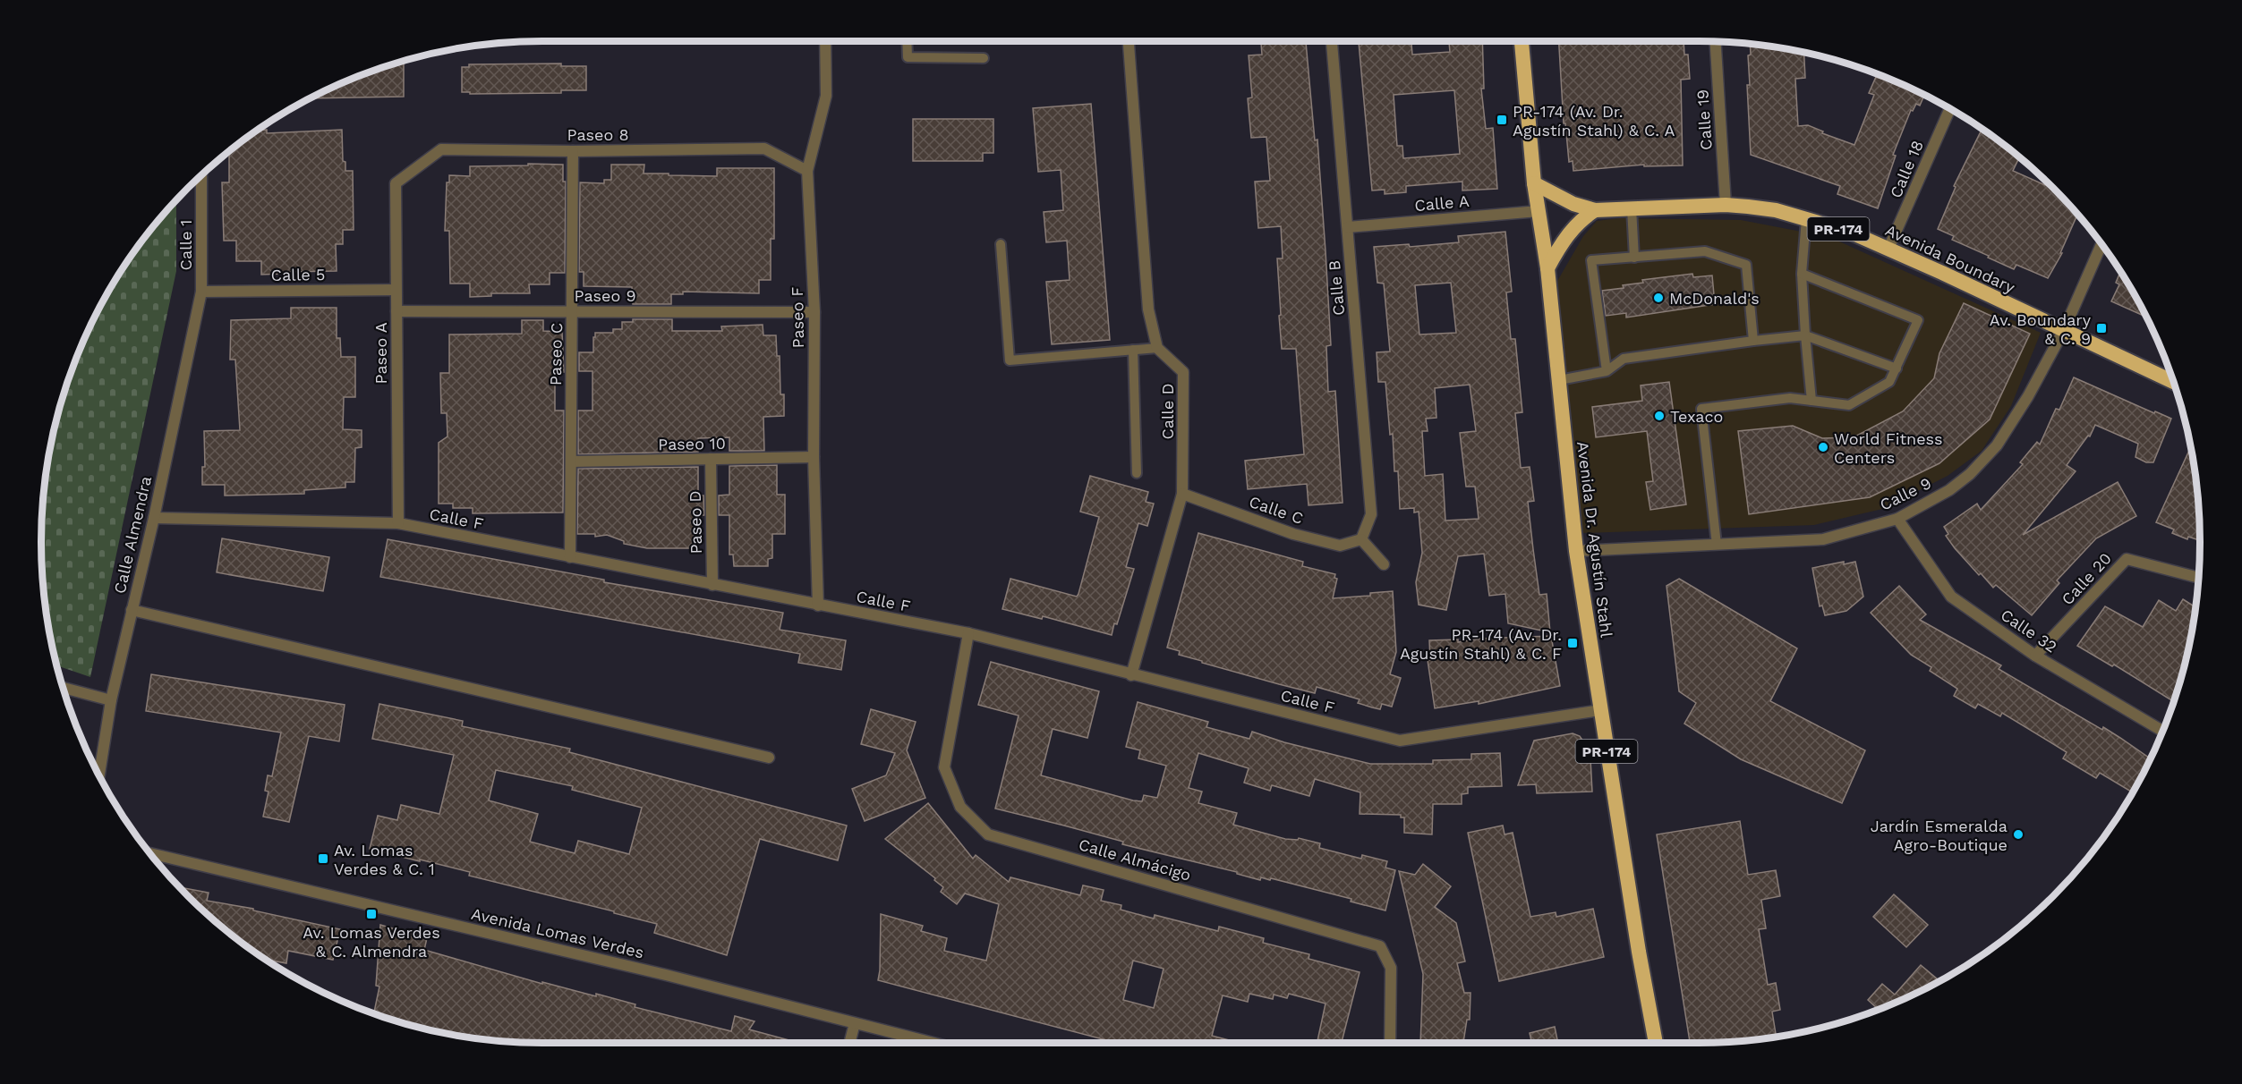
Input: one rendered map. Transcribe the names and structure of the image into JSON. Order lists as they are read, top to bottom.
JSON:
{
  "streets": {
    "highway": ["PR-174", "Avenida Boundary", "Avenida Dr. Agustín Stahl"],
    "street": [
      "Calle 19",
      "Paseo 8",
      "Calle 18",
      "Calle A",
      "Calle 1",
      "Calle 5",
      "Calle B",
      "Paseo 9",
      "Paseo F",
      "Paseo A",
      "Paseo C",
      "Calle D",
      "Paseo 10",
      "Calle 9",
      "Calle C",
      "Calle F",
      "Paseo D",
      "Calle Almendra",
      "Calle 20",
      "Calle 32",
      "Calle Almácigo",
      "Avenida Lomas Verdes"
    ]
  },
  "crossings": [
    ["Calle 19", "Avenida Boundary"],
    ["Paseo 8", "Paseo F"],
    ["Paseo 8", "Paseo A"],
    ["Paseo 8", "Paseo C"],
    ["Calle 18", "Avenida Boundary"],
    ["Calle A", "Calle B"],
    ["Calle A", "Avenida Dr. Agustín Stahl"],
    ["Calle 1", "Calle 5"],
    ["Calle 1", "Calle Almendra"],
    ["Avenida Boundary", "Calle 9"],
    ["Avenida Boundary", "Avenida Dr. Agustín Stahl"],
    ["Calle 5", "Paseo A"],
    ["Calle 5", "Calle Almendra"],
    ["Calle B", "Calle C"],
    ["Paseo 9", "Paseo F"],
    ["Paseo 9", "Paseo A"],
    ["Paseo 9", "Paseo C"],
    ["Paseo F", "Paseo 10"],
    ["Paseo F", "Calle F"],
    ["Paseo A", "Calle F"],
    ["Paseo C", "Paseo 10"],
    ["Paseo C", "Calle F"],
    ["Calle D", "Calle C"],
    ["Calle D", "Calle F"],
    ["Paseo 10", "Paseo D"],
    ["Calle 9", "Avenida Dr. Agustín Stahl"],
    ["Calle 9", "Calle 32"],
    ["Calle F", "Paseo D"],
    ["Calle F", "Calle Almendra"],
    ["Calle F", "Avenida Dr. Agustín Stahl"],
    ["Calle F", "Calle Almácigo"],
    ["Calle 20", "Calle 32"]
  ],
  "places": {
    "transit": [
      "PR-174 (Av. Dr. Agustín Stahl) & C. A",
      "Av. Boundary & C. 9",
      "PR-174 (Av. Dr. Agustín Stahl) & C. F",
      "Av. Lomas Verdes & C. 1",
      "Av. Lomas Verdes & C. Almendra"
    ],
    "other": [
      "McDonald's",
      "Texaco",
      "World Fitness Centers",
      "Jardín Esmeralda Agro-Boutique"
    ]
  }
}
